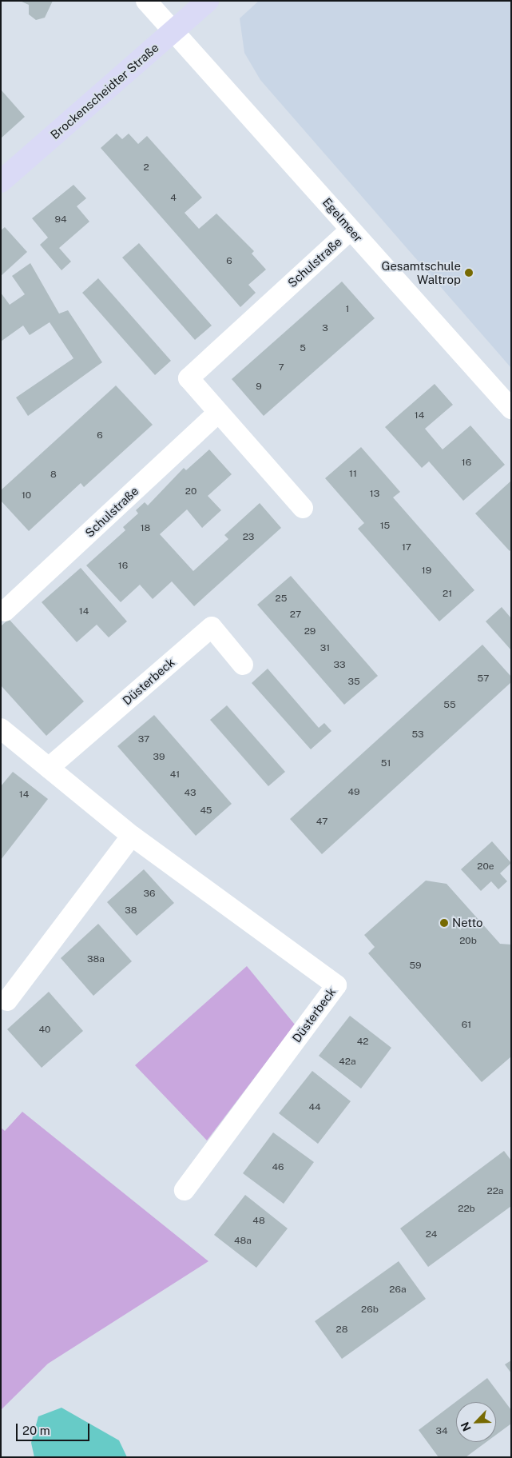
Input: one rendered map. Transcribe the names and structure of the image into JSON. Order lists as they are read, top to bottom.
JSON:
{
  "streets": {
    "street": [
      "Brockenscheidter Straße",
      "Egelmeer",
      "Schulstraße",
      "Düsterbeck"
    ]
  },
  "crossings": [
    ["Brockenscheidter Straße", "Egelmeer"],
    ["Egelmeer", "Schulstraße"]
  ],
  "places": ["Gesamtschule Waltrop", "Netto"],
  "house_numbers": [
    "2",
    "4",
    "94",
    "6",
    "1",
    "3",
    "5",
    "7",
    "9",
    "14",
    "6",
    "16",
    "11",
    "8",
    "20",
    "13",
    "10",
    "15",
    "18",
    "23",
    "17",
    "16",
    "19",
    "21",
    "25",
    "14",
    "27",
    "29",
    "31",
    "33",
    "57",
    "35",
    "55",
    "53",
    "37",
    "39",
    "51",
    "41",
    "49",
    "43",
    "14",
    "45",
    "47",
    "20e",
    "36",
    "38",
    "20b",
    "38a",
    "59",
    "61",
    "40",
    "42",
    "42a",
    "44",
    "46",
    "22a",
    "22b",
    "48",
    "24",
    "48a",
    "26a",
    "26b",
    "28",
    "34"
  ],
  "scale_bar": "20 m",
  "north": "bottom left"
}
